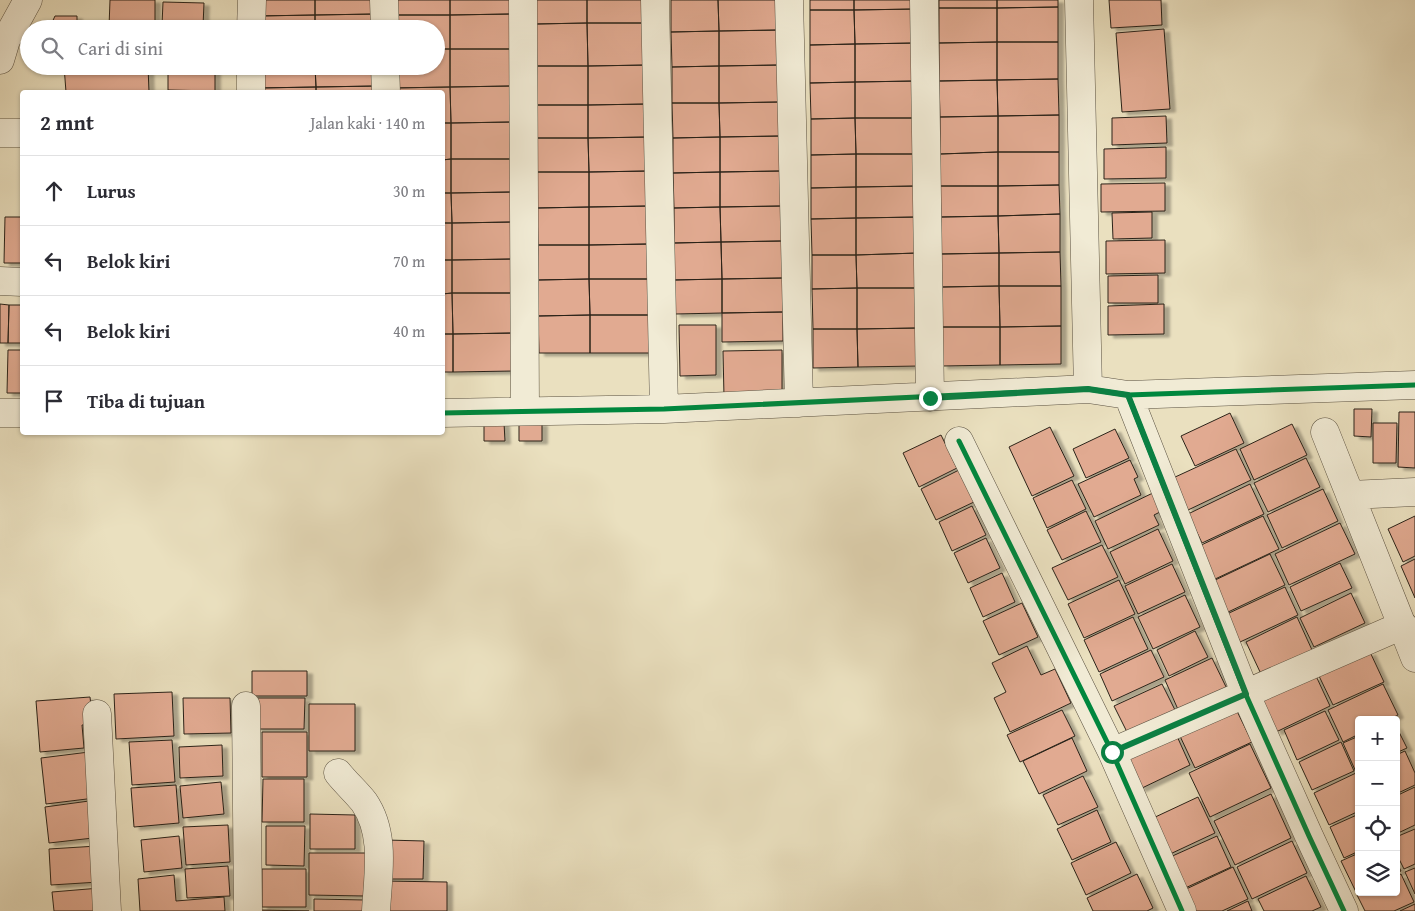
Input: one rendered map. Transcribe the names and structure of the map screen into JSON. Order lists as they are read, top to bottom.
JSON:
{
  "page": {
    "search": "Cari di sini",
    "heading": ["2 mnt", "Jalan kaki · 140 m"],
    "list": [
      ["Lurus", "30 m"],
      ["Belok kiri", "70 m"],
      ["Belok kiri", "40 m"],
      "Tiba di tujuan"
    ],
    "map_buttons": ["+", "−"]
  }
}
